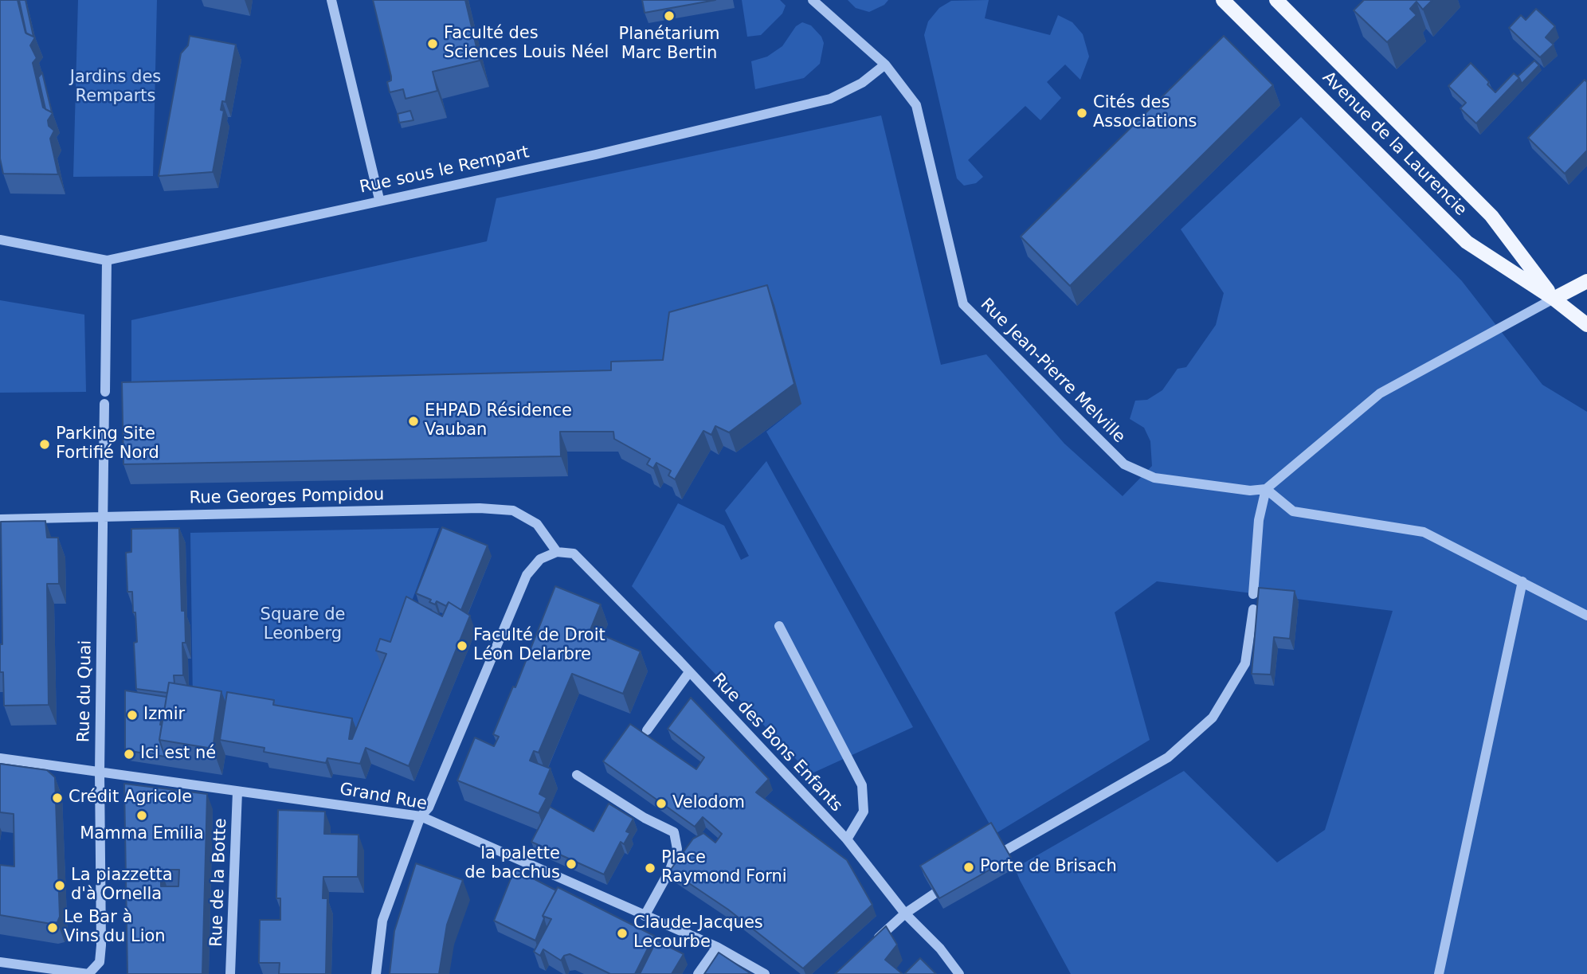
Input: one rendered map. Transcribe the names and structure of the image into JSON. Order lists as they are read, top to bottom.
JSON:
{
  "streets": {
    "main road": ["Avenue de la Laurencie"],
    "street": [
      "Rue sous le Rempart",
      "Rue Jean-Pierre Melville",
      "Rue Georges Pompidou",
      "Rue du Quai",
      "Rue des Bons Enfants",
      "Grand Rue",
      "Rue de la Botte"
    ]
  },
  "crossings": [
    ["Rue sous le Rempart", "Rue Jean-Pierre Melville"],
    ["Rue Georges Pompidou", "Rue du Quai"],
    ["Rue Georges Pompidou", "Rue des Bons Enfants"],
    ["Rue du Quai", "Grand Rue"],
    ["Grand Rue", "Rue de la Botte"]
  ],
  "parks": ["Jardins des Remparts", "Square de Leonberg"],
  "places": [
    "Planétarium Marc Bertin",
    "Faculté des Sciences Louis Néel",
    "Cités des Associations",
    "EHPAD Résidence Vauban",
    "Parking Site Fortifié Nord",
    "Faculté de Droit Léon Delarbre",
    "Izmir",
    "Ici est né",
    "Crédit Agricole",
    "Velodom",
    "Mamma Emilia",
    "la palette de bacchus",
    "Porte de Brisach",
    "Place Raymond Forni",
    "La piazzetta d'à Ornella",
    "Le Bar à Vins du Lion",
    "Claude-Jacques Lecourbe"
  ]
}
